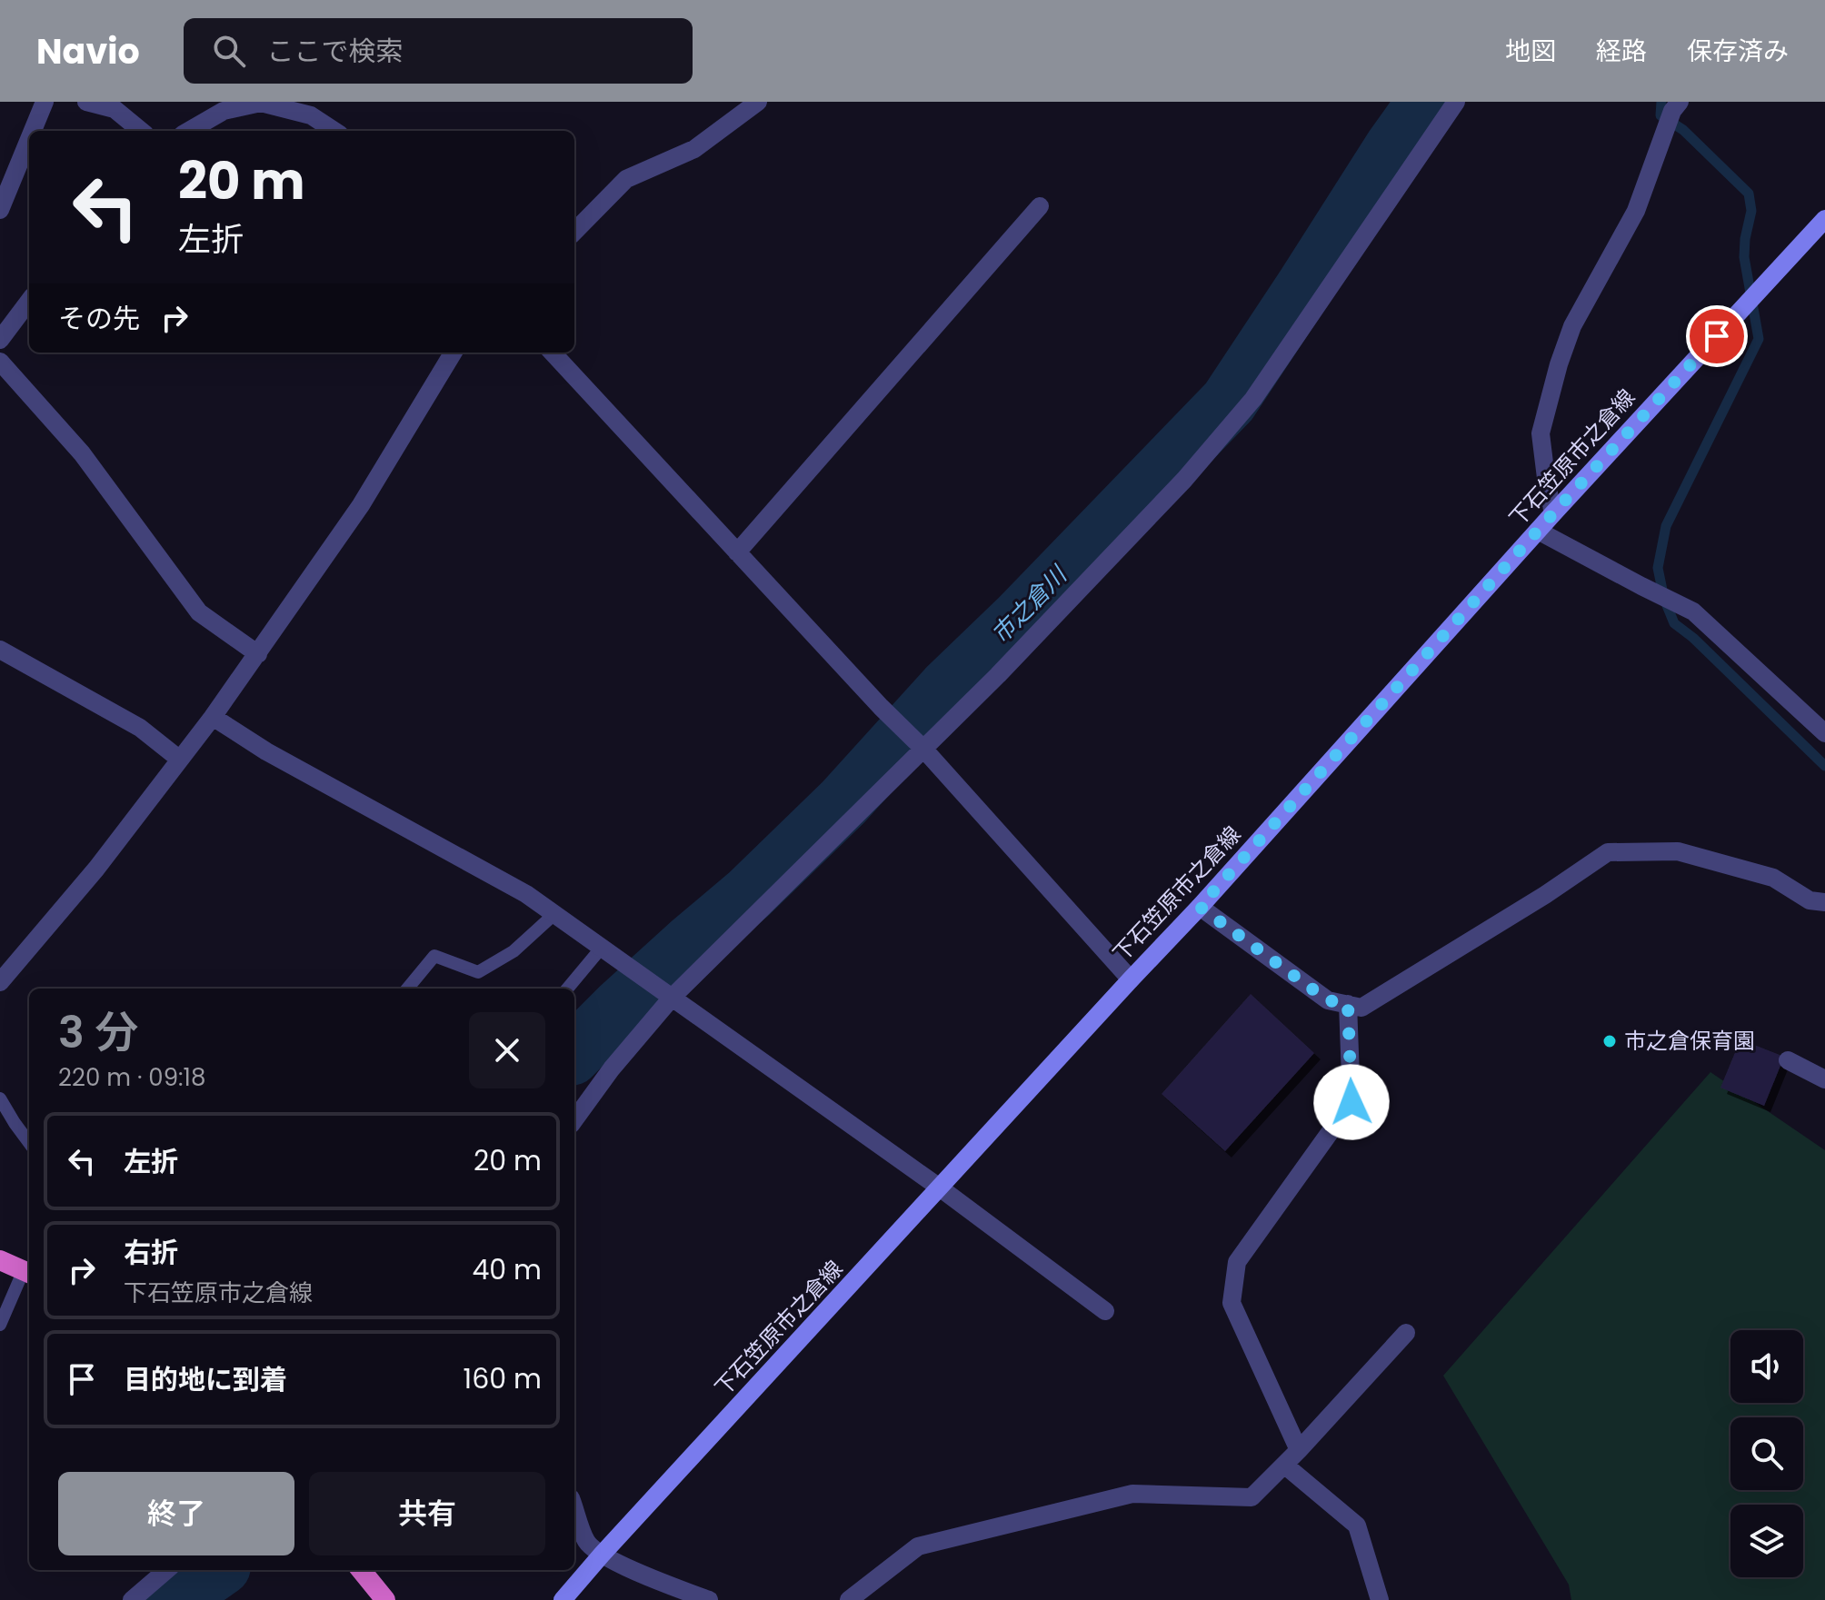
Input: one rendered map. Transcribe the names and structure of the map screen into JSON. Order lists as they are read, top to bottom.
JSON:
{
  "streets": {
    "main road": ["下石笠原市之倉線"]
  },
  "water": ["市之倉川"],
  "places": ["市之倉保育園"],
  "page": {
    "header": "Navio",
    "search": "ここで検索",
    "nav": ["地図", "経路", "保存済み"],
    "turn": ["20 m", "左折"],
    "then": "その先",
    "heading": ["3 分", "220 m · 09:18"],
    "list": [
      {
        "name": "左折",
        "value": "20 m"
      },
      {
        "name": "右折",
        "note": "下石笠原市之倉線",
        "value": "40 m"
      },
      {
        "name": "目的地に到着",
        "value": "160 m"
      }
    ],
    "buttons": ["終了", "共有"]
  }
}
